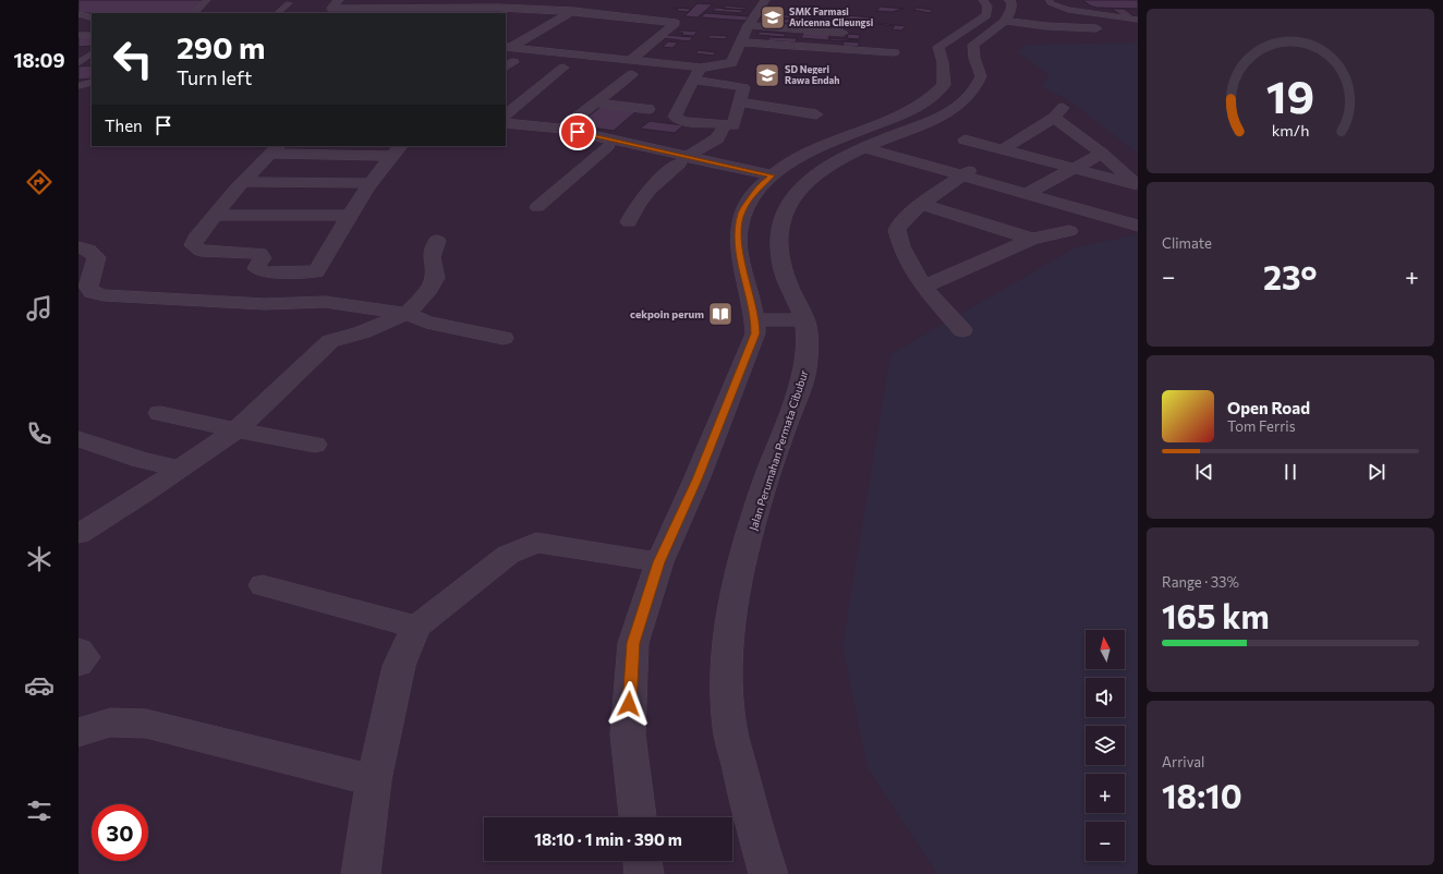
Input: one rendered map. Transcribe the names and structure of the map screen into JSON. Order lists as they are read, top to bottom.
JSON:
{
  "streets": {
    "street": ["Jalan Perumahan Permata Cibubur"]
  },
  "places": {
    "school or university": ["SMK Farmasi Avicenna Cileungsi", "SD Negeri Rawa Endah"],
    "library": ["cekpoin perum"]
  },
  "north": "top",
  "page": {
    "tabs": "18:09",
    "turn": ["290 m", "Turn left"],
    "then": "Then",
    "tile": [
      "Climate",
      ["Range · 33%", "165 km"],
      ["Arrival", "18:10"]
    ],
    "heat": ["−", "23°", "+"],
    "song": ["Open Road", "Tom Ferris"],
    "map_buttons": ["+", "−"],
    "limit": "30",
    "trip": "18:10 · 1 min · 390 m",
    "gauge": ["19", "km/h"]
  }
}
